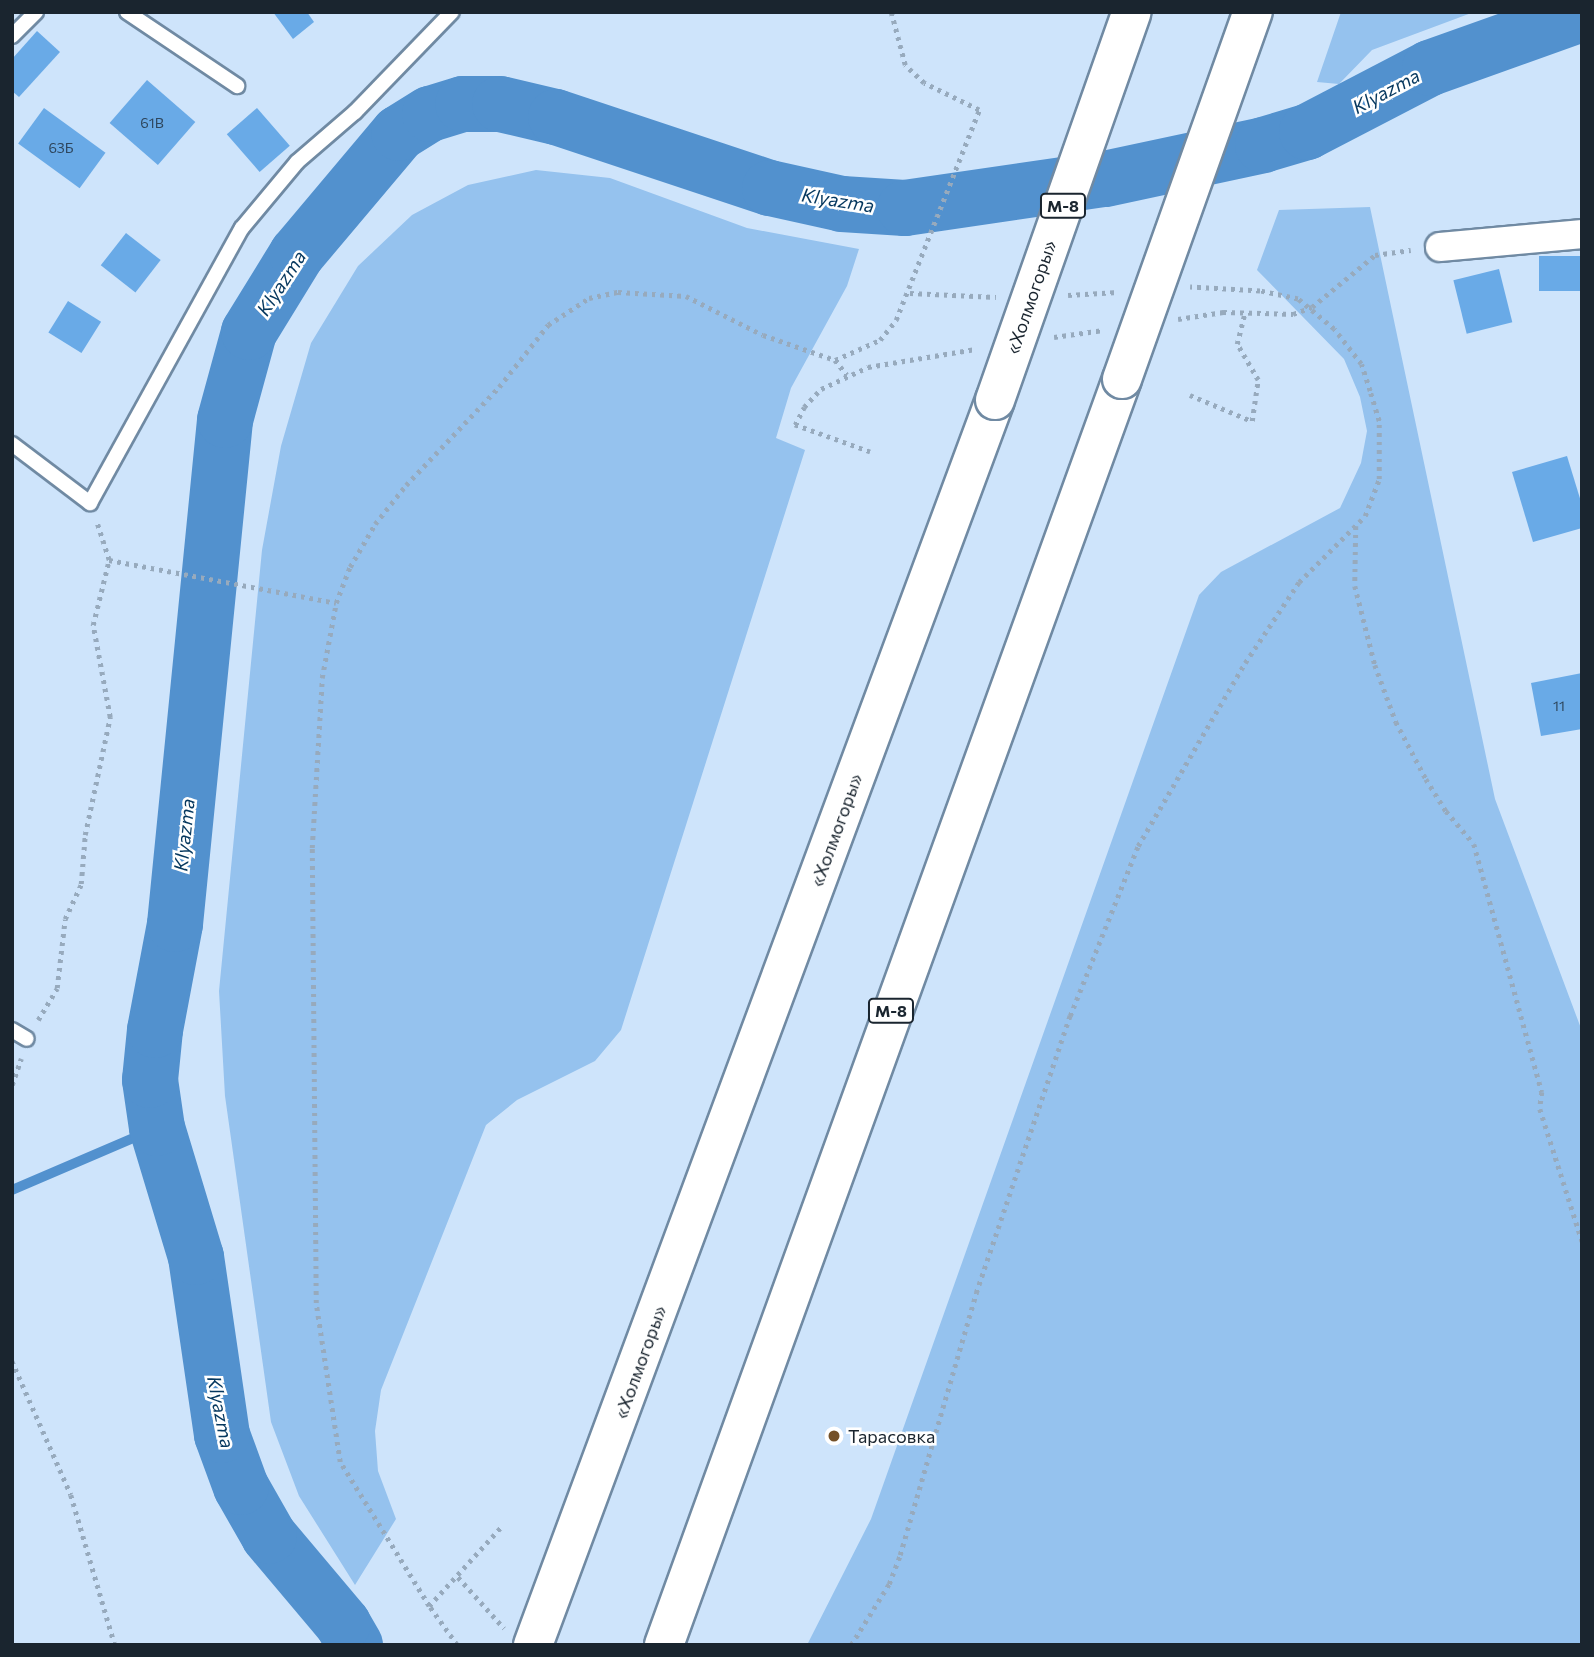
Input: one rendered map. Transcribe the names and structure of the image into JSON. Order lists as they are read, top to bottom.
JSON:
{
  "streets": {
    "highway": ["М-8", "«Холмогоры»"]
  },
  "water": ["Klyazma"],
  "places": ["Тарасовка"],
  "house_numbers": ["61В", "63Б", "11"]
}
